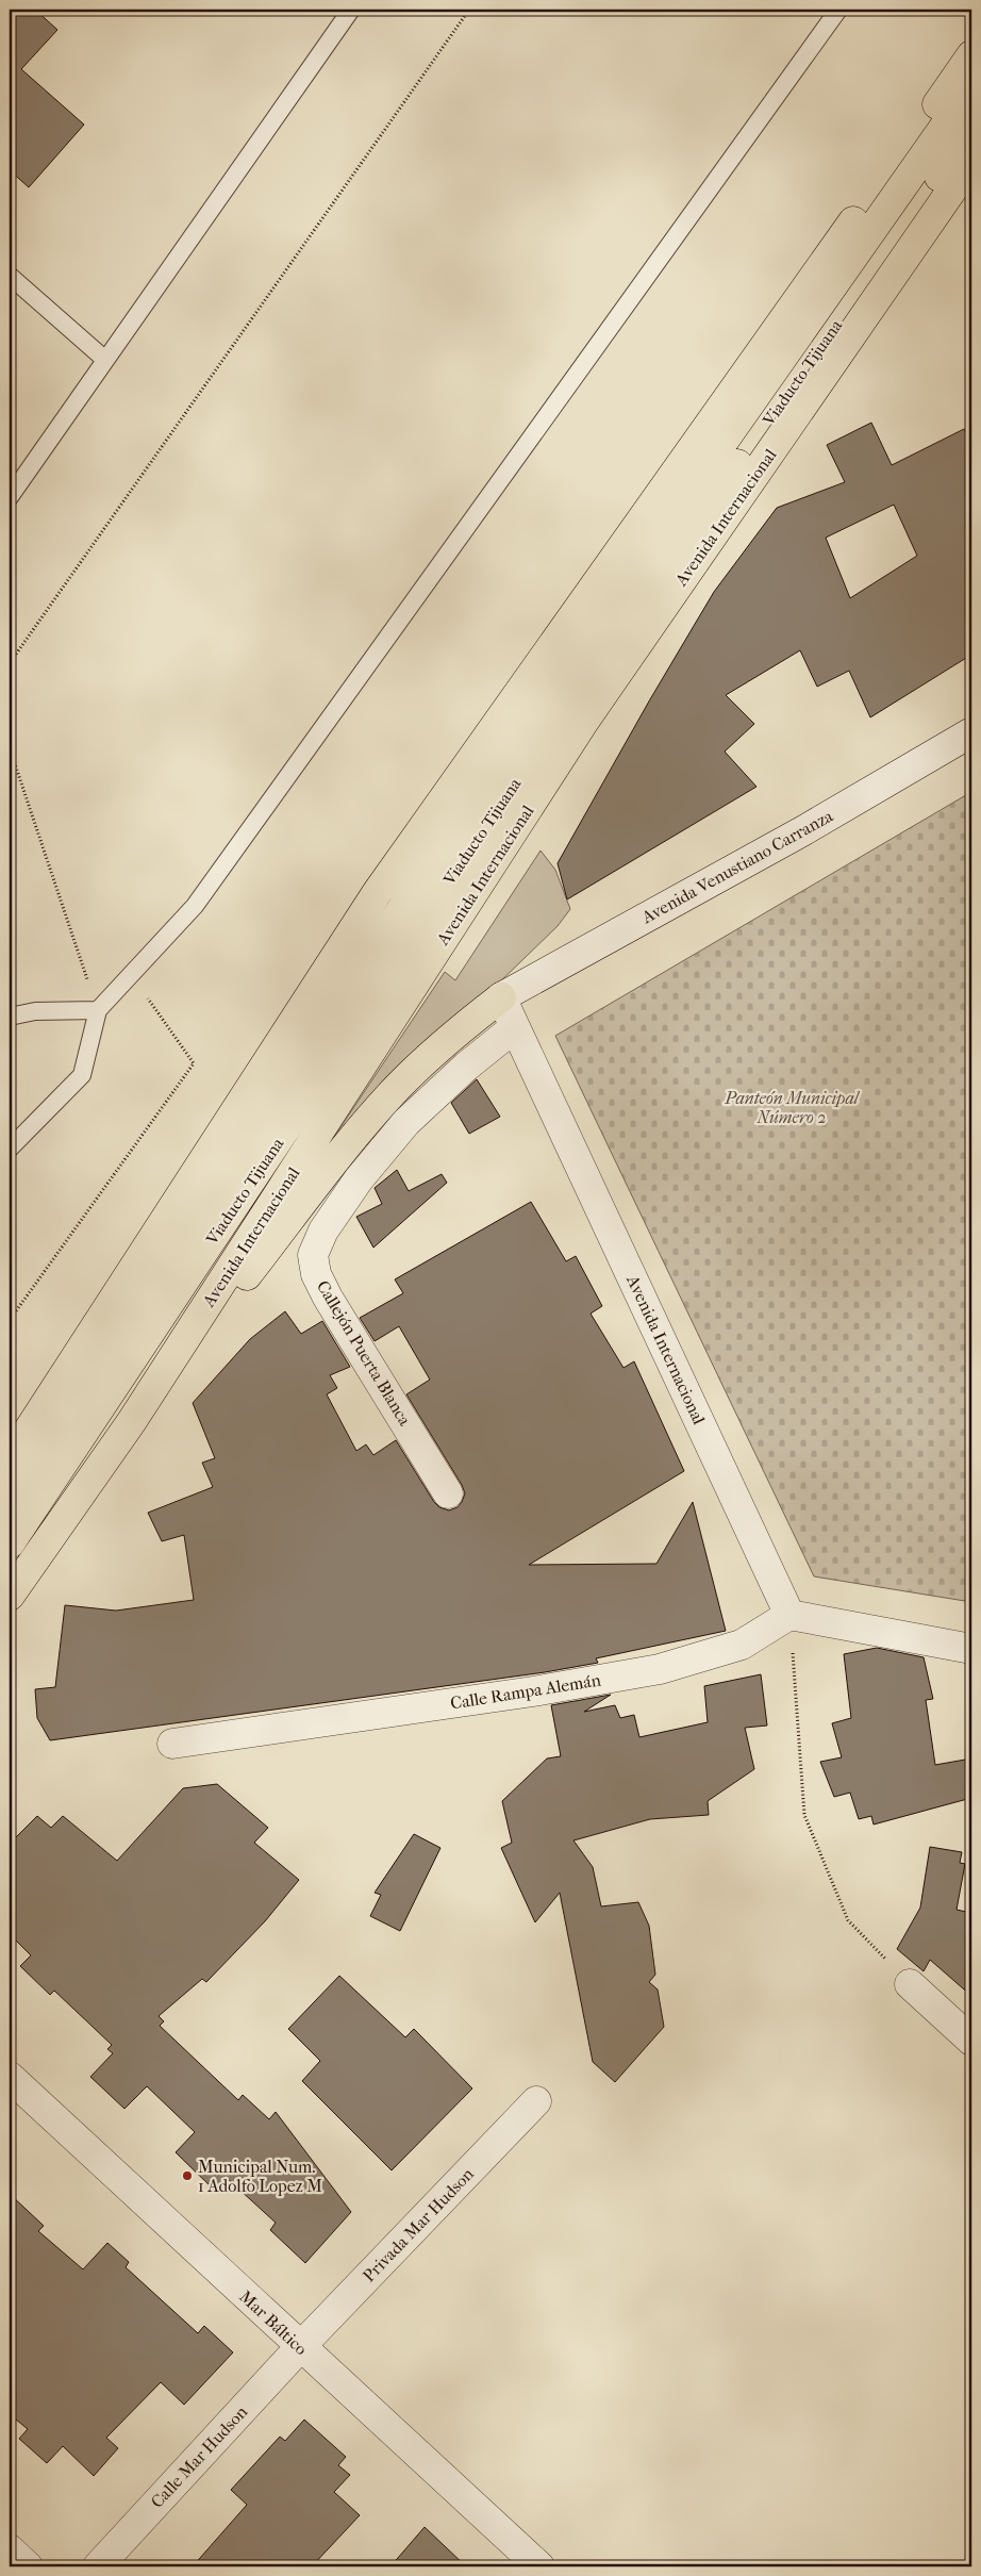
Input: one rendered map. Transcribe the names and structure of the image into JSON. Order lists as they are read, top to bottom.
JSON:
{
  "streets": {
    "highway": ["Viaducto Tijuana", "Avenida Internacional"],
    "street": [
      "Avenida Venustiano Carranza",
      "Callejón Puerta Blanca",
      "Calle Rampa Alemán",
      "Privada Mar Hudson",
      "Mar Báltico",
      "Calle Mar Hudson"
    ]
  },
  "crossings": [
    ["Avenida Internacional", "Avenida Venustiano Carranza"],
    ["Avenida Internacional", "Callejón Puerta Blanca"],
    ["Avenida Internacional", "Calle Rampa Alemán"],
    ["Privada Mar Hudson", "Mar Báltico"],
    ["Privada Mar Hudson", "Calle Mar Hudson"],
    ["Mar Báltico", "Calle Mar Hudson"]
  ],
  "parks": ["Panteón Municipal Número 2"],
  "places": ["Municipal Num. 1 Adolfo Lopez M"]
}
